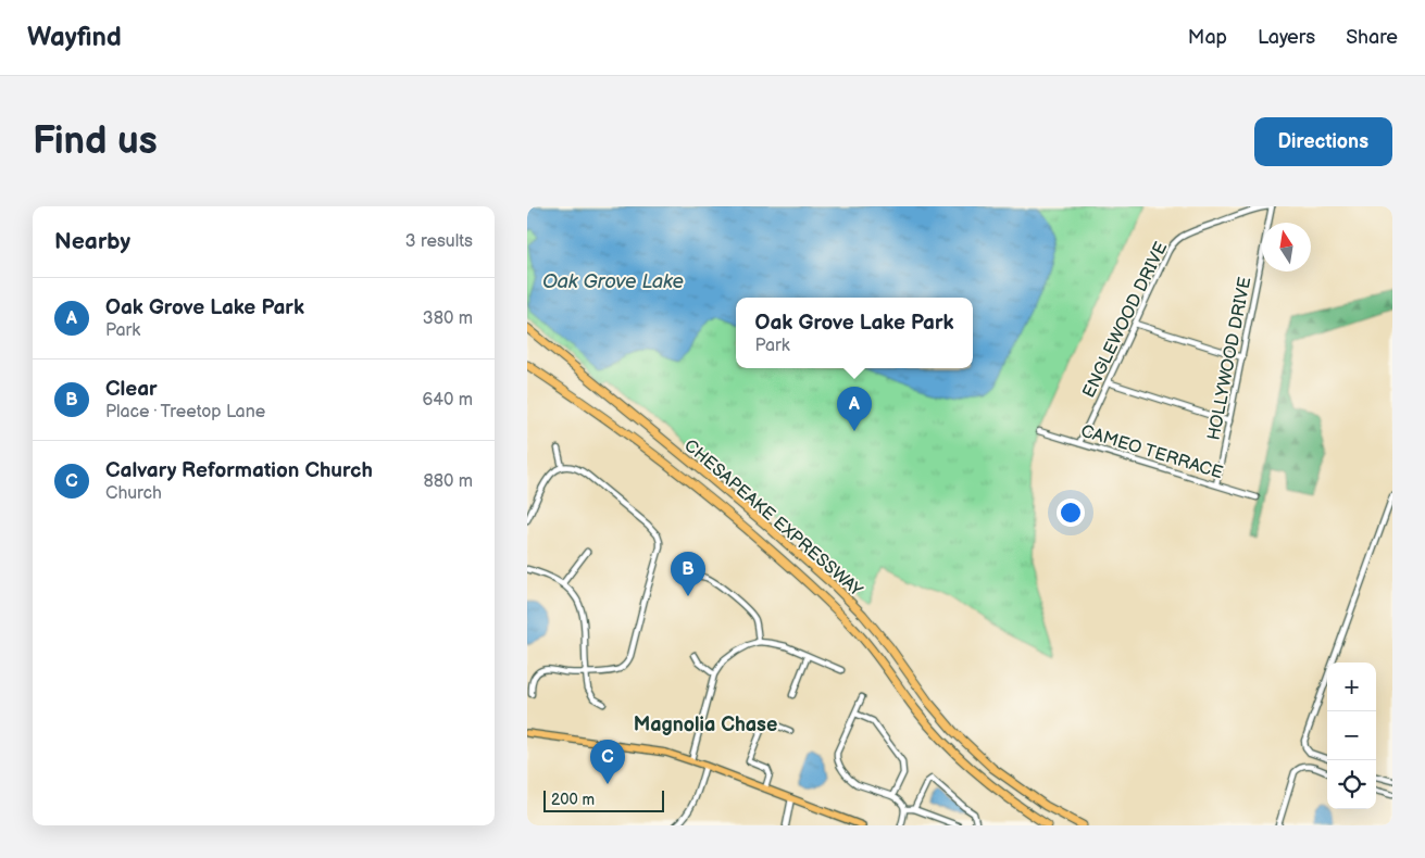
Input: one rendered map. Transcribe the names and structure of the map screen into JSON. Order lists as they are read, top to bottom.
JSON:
{
  "streets": {
    "highway": ["CHESAPEAKE EXPRESSWAY"],
    "street": ["ENGLEWOOD DRIVE", "HOLLYWOOD DRIVE", "CAMEO TERRACE"]
  },
  "crossings": [
    ["ENGLEWOOD DRIVE", "HOLLYWOOD DRIVE"],
    ["ENGLEWOOD DRIVE", "CAMEO TERRACE"],
    ["HOLLYWOOD DRIVE", "CAMEO TERRACE"]
  ],
  "districts": ["Magnolia Chase"],
  "water": ["Oak Grove Lake"],
  "scale_bar": "200 m",
  "north": "top",
  "page": {
    "header": "Wayfind",
    "nav": ["Map", "Layers", "Share"],
    "buttons": "Directions",
    "title": "Find us",
    "heading": ["Nearby", "3 results"],
    "list": [
      {
        "mark": "A",
        "name": "Oak Grove Lake Park",
        "note": "Park",
        "value": "380 m"
      },
      {
        "mark": "B",
        "name": "Clear",
        "note": "Place · Treetop Lane",
        "value": "640 m"
      },
      {
        "mark": "C",
        "name": "Calvary Reformation Church",
        "note": "Church",
        "value": "880 m"
      }
    ],
    "popup": ["Oak Grove Lake Park", "Park"],
    "pins": ["A", "B", "C"],
    "map_buttons": ["+", "−"],
    "scale": "200 m"
  }
}
